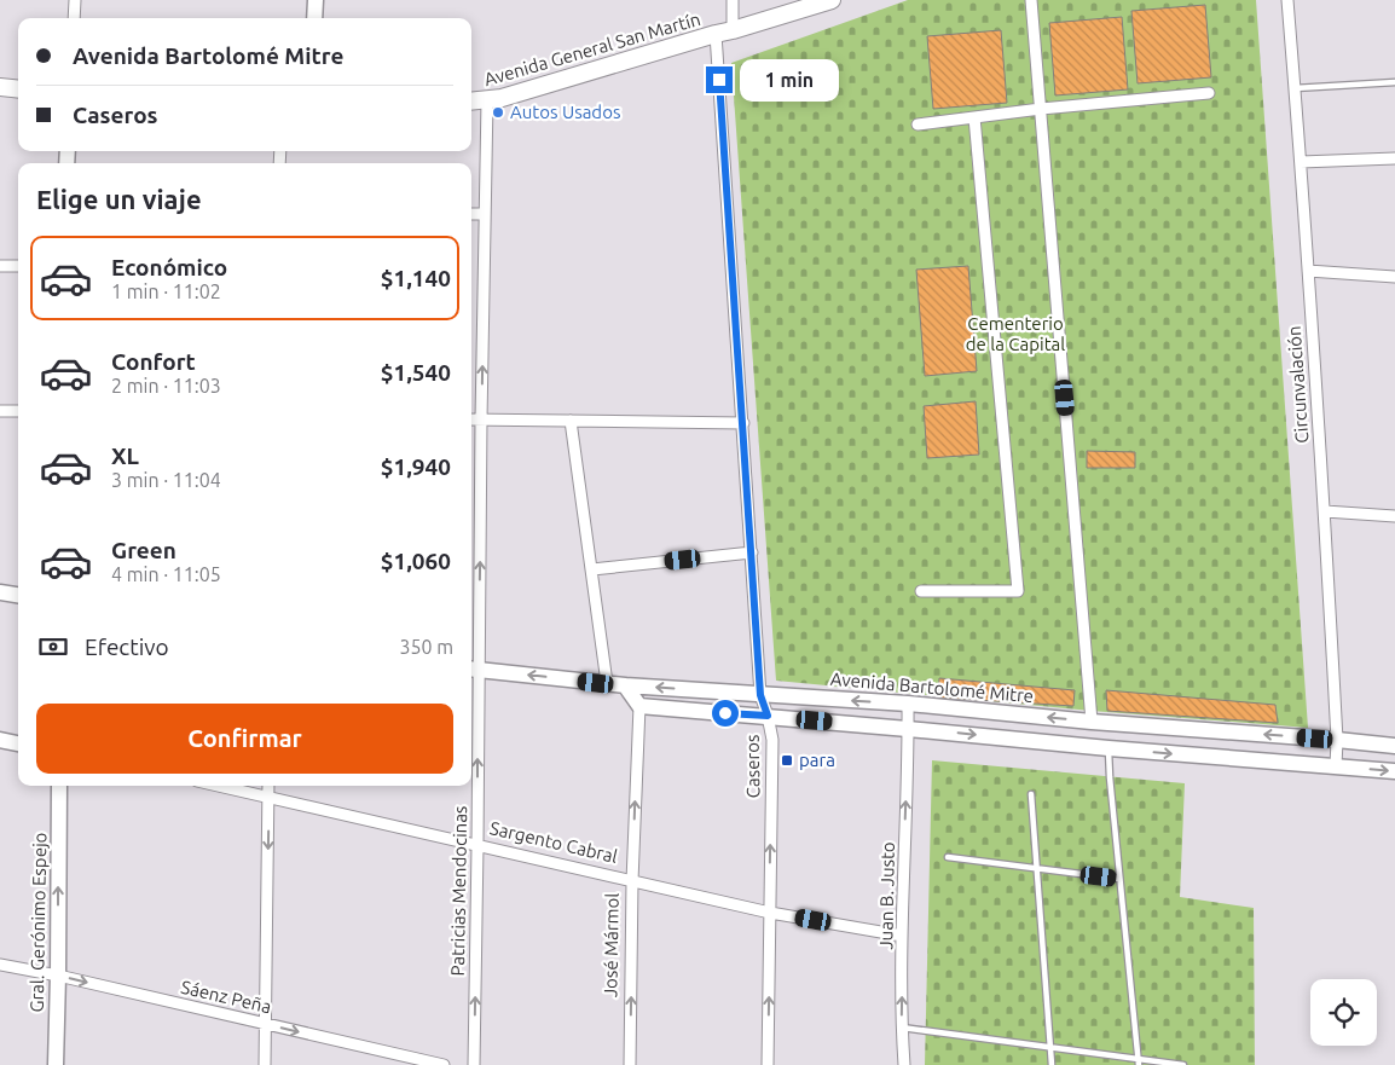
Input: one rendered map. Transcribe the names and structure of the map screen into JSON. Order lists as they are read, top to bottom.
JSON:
{
  "streets": {
    "main road": ["Avenida General San Martín"],
    "street": [
      "Circunvalación",
      "Avenida Bartolomé Mitre",
      "Caseros",
      "Sargento Cabral",
      "Patricias Mendocinas",
      "Juan B. Justo",
      "Gral. Gerónimo Espejo",
      "José Mármol",
      "Sáenz Peña"
    ]
  },
  "crossings": [
    ["Avenida General San Martín", "Caseros"],
    ["Avenida General San Martín", "Patricias Mendocinas"],
    ["Circunvalación", "Avenida Bartolomé Mitre"],
    ["Avenida Bartolomé Mitre", "Caseros"],
    ["Avenida Bartolomé Mitre", "Patricias Mendocinas"],
    ["Avenida Bartolomé Mitre", "Juan B. Justo"],
    ["Caseros", "Sargento Cabral"],
    ["Sargento Cabral", "Patricias Mendocinas"],
    ["Sargento Cabral", "Juan B. Justo"],
    ["Sargento Cabral", "José Mármol"],
    ["Gral. Gerónimo Espejo", "Sáenz Peña"]
  ],
  "one_way": [
    "Patricias Mendocinas",
    "Juan B. Justo",
    "Gral. Gerónimo Espejo",
    "José Mármol",
    "Sáenz Peña"
  ],
  "parks": ["Cementerio de la Capital"],
  "places": {
    "other": ["Autos Usados"],
    "transit": ["para"]
  },
  "page": {
    "banner": ["Avenida Bartolomé Mitre", "Caseros"],
    "bubble": "1 min",
    "heading": "Elige un viaje",
    "list": [
      {
        "name": "Económico",
        "note": "1 min · 11:02",
        "value": "$1,140"
      },
      {
        "name": "Confort",
        "note": "2 min · 11:03",
        "value": "$1,540"
      },
      {
        "name": "XL",
        "note": "3 min · 11:04",
        "value": "$1,940"
      },
      {
        "name": "Green",
        "note": "4 min · 11:05",
        "value": "$1,060"
      }
    ],
    "pay": ["Efectivo", "350 m"],
    "buttons": "Confirmar"
  }
}
